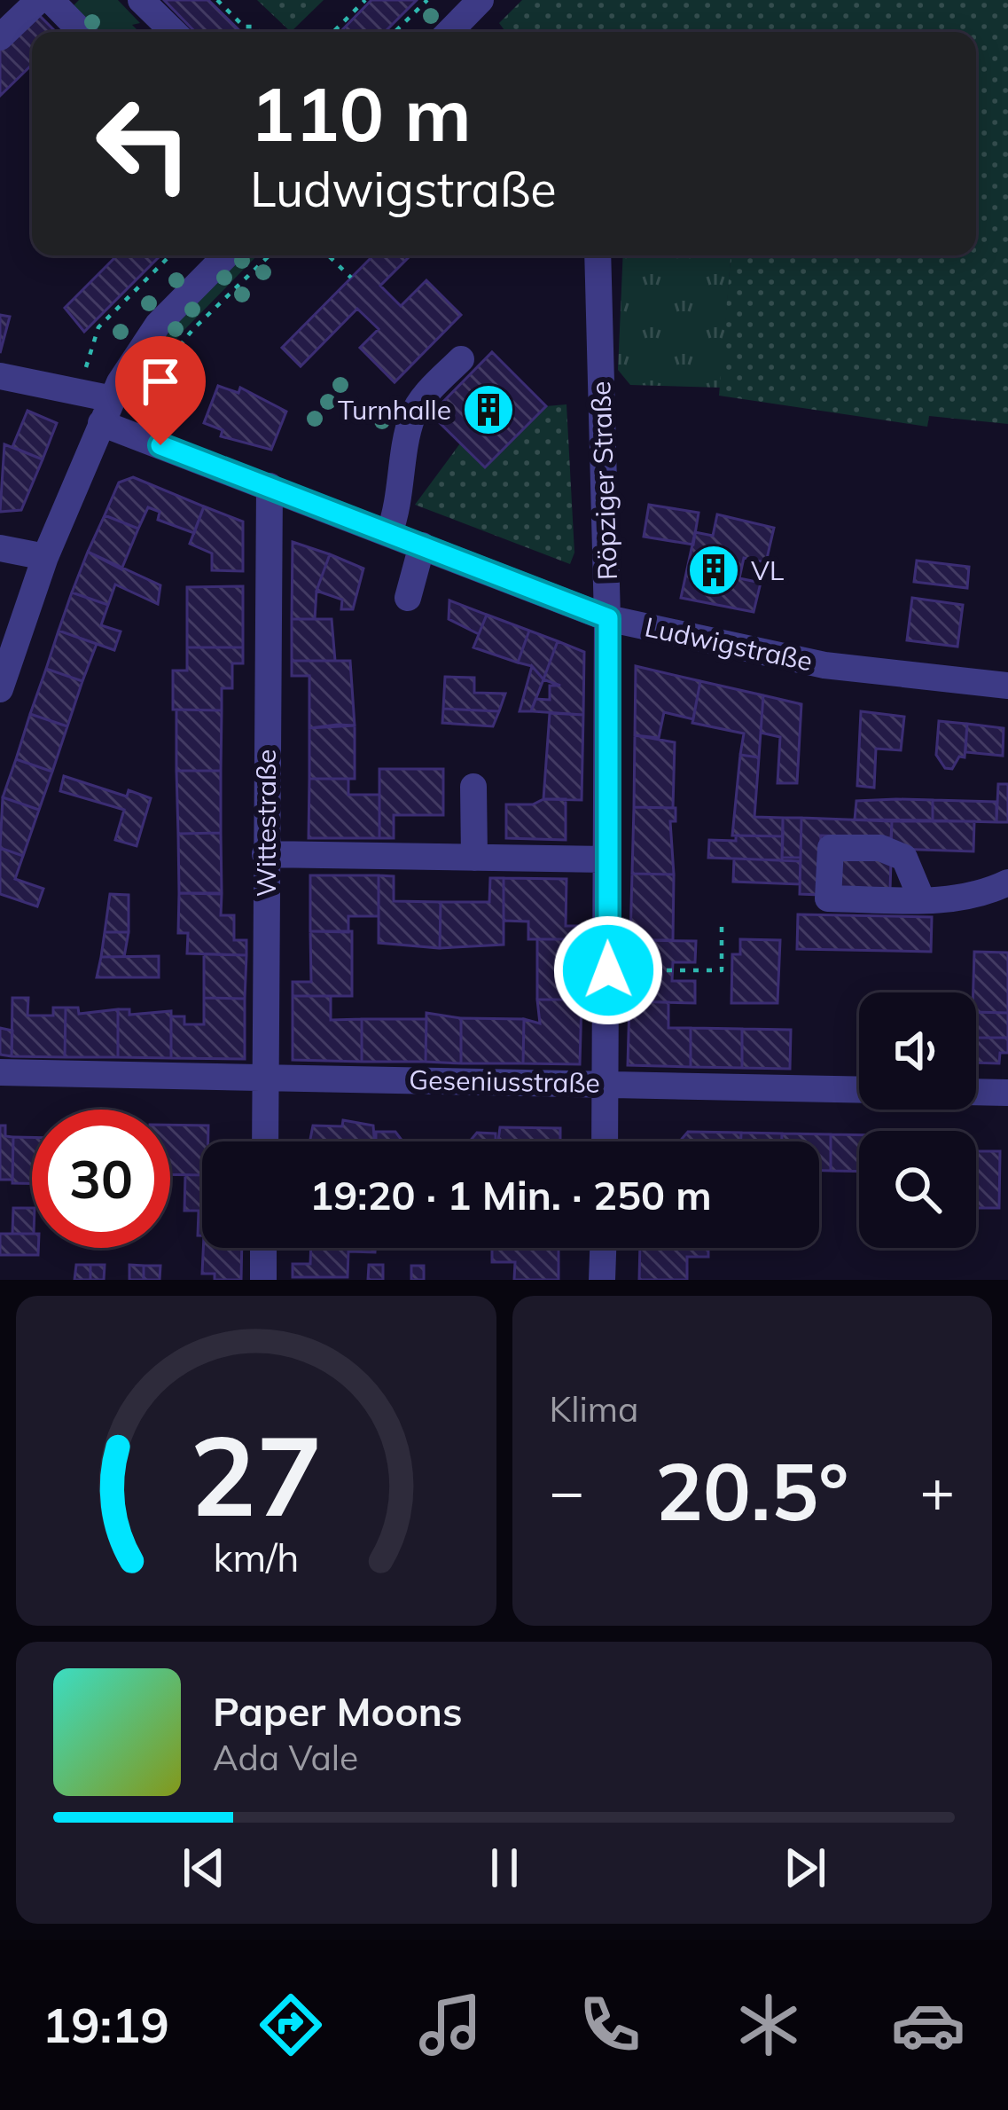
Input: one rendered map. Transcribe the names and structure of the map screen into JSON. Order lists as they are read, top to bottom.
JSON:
{
  "streets": {
    "street": [
      "Röpziger Straße",
      "Ludwigstraße",
      "Wittestraße",
      "Geseniusstraße"
    ]
  },
  "crossings": [
    ["Röpziger Straße", "Ludwigstraße"],
    ["Röpziger Straße", "Geseniusstraße"],
    ["Ludwigstraße", "Wittestraße"],
    ["Wittestraße", "Geseniusstraße"]
  ],
  "places": {
    "building": ["Turnhalle", "VL"]
  },
  "page": {
    "turn": ["110 m", "Ludwigstraße"],
    "limit": "30",
    "trip": "19:20 · 1 Min. · 250 m",
    "tile": "Klima",
    "heat": ["−", "20.5°", "+"],
    "song": ["Paper Moons", "Ada Vale"],
    "tabs": "19:19",
    "gauge": ["27", "km/h"]
  }
}
